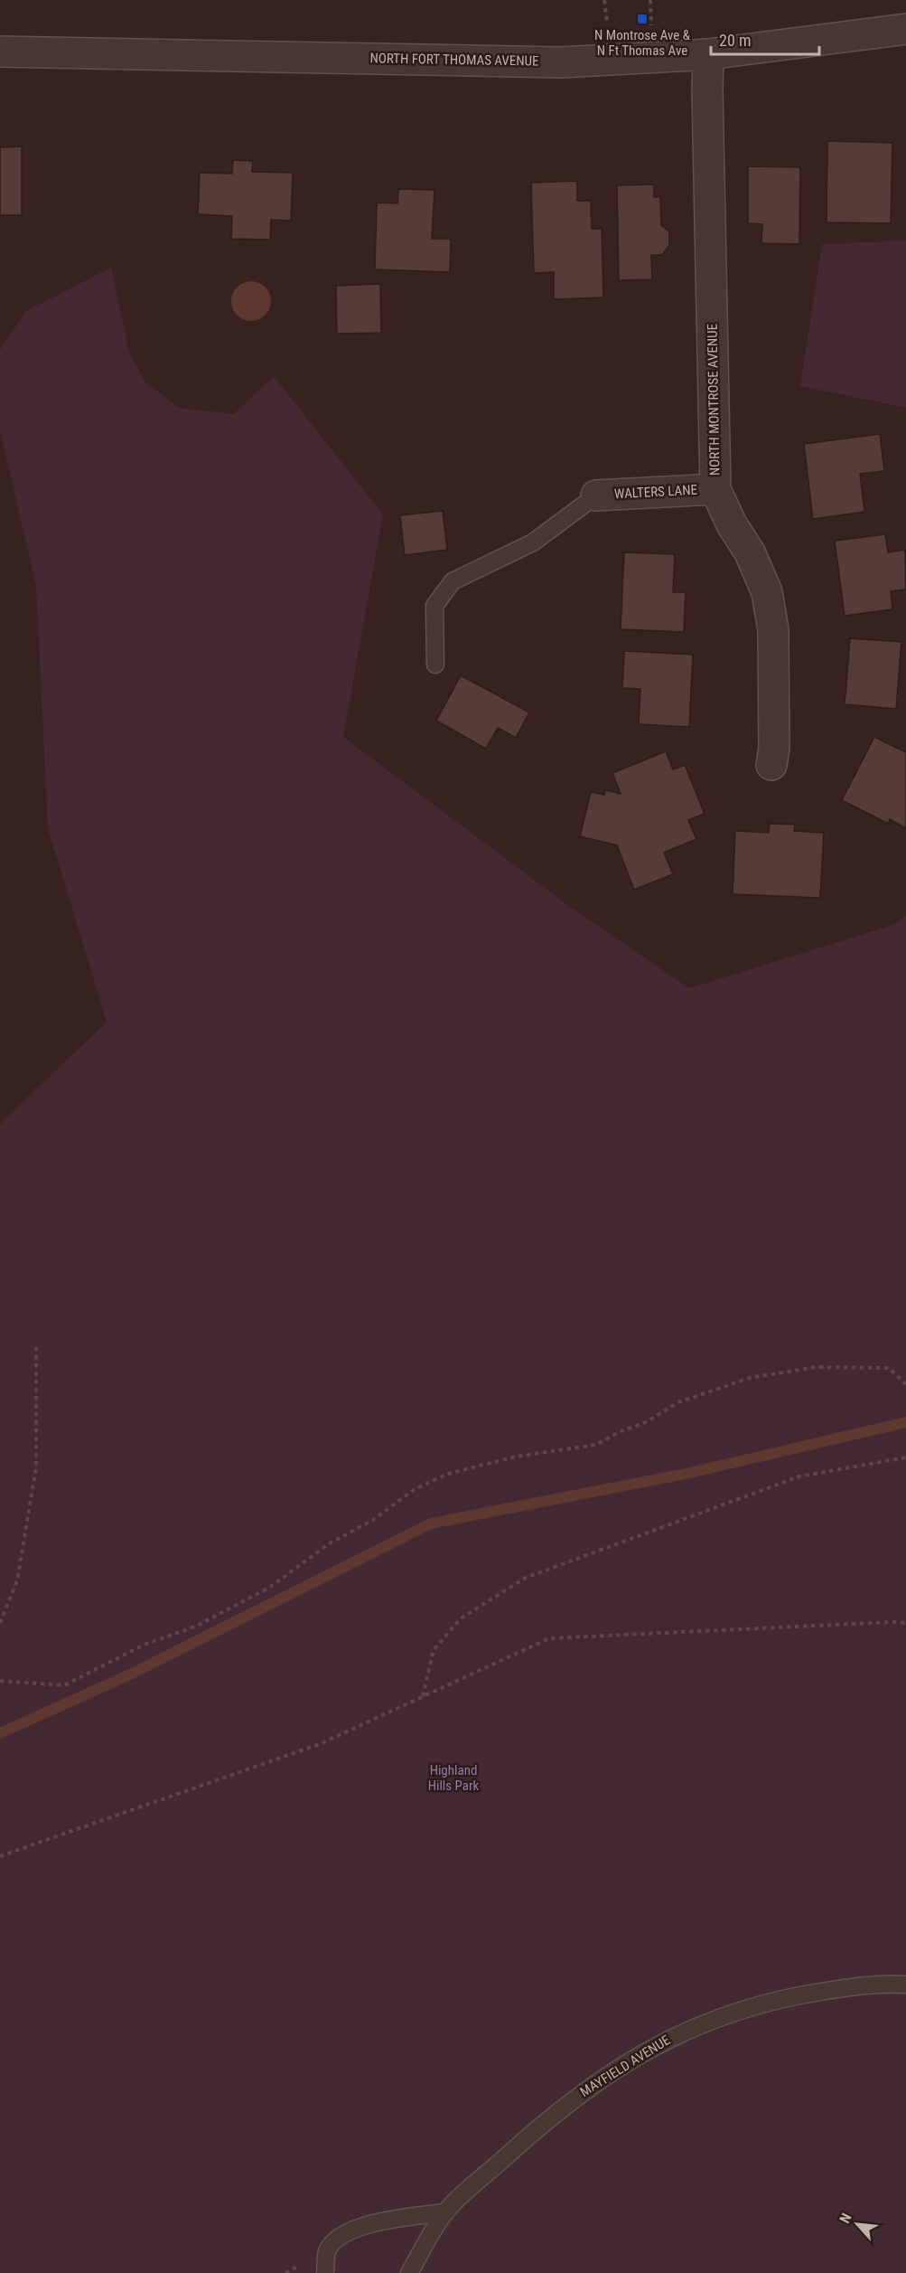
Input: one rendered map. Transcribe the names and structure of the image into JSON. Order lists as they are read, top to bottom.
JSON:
{
  "streets": {
    "street": ["NORTH FORT THOMAS AVENUE", "NORTH MONTROSE AVENUE", "WALTERS LANE"],
    "lane": ["MAYFIELD AVENUE"]
  },
  "crossings": [
    ["NORTH FORT THOMAS AVENUE", "NORTH MONTROSE AVENUE"],
    ["NORTH MONTROSE AVENUE", "WALTERS LANE"]
  ],
  "parks": ["Highland Hills Park"],
  "places": {
    "transit": ["N Montrose Ave & N Ft Thomas Ave"]
  },
  "scale_bar": "20 m",
  "north": "top left"
}
